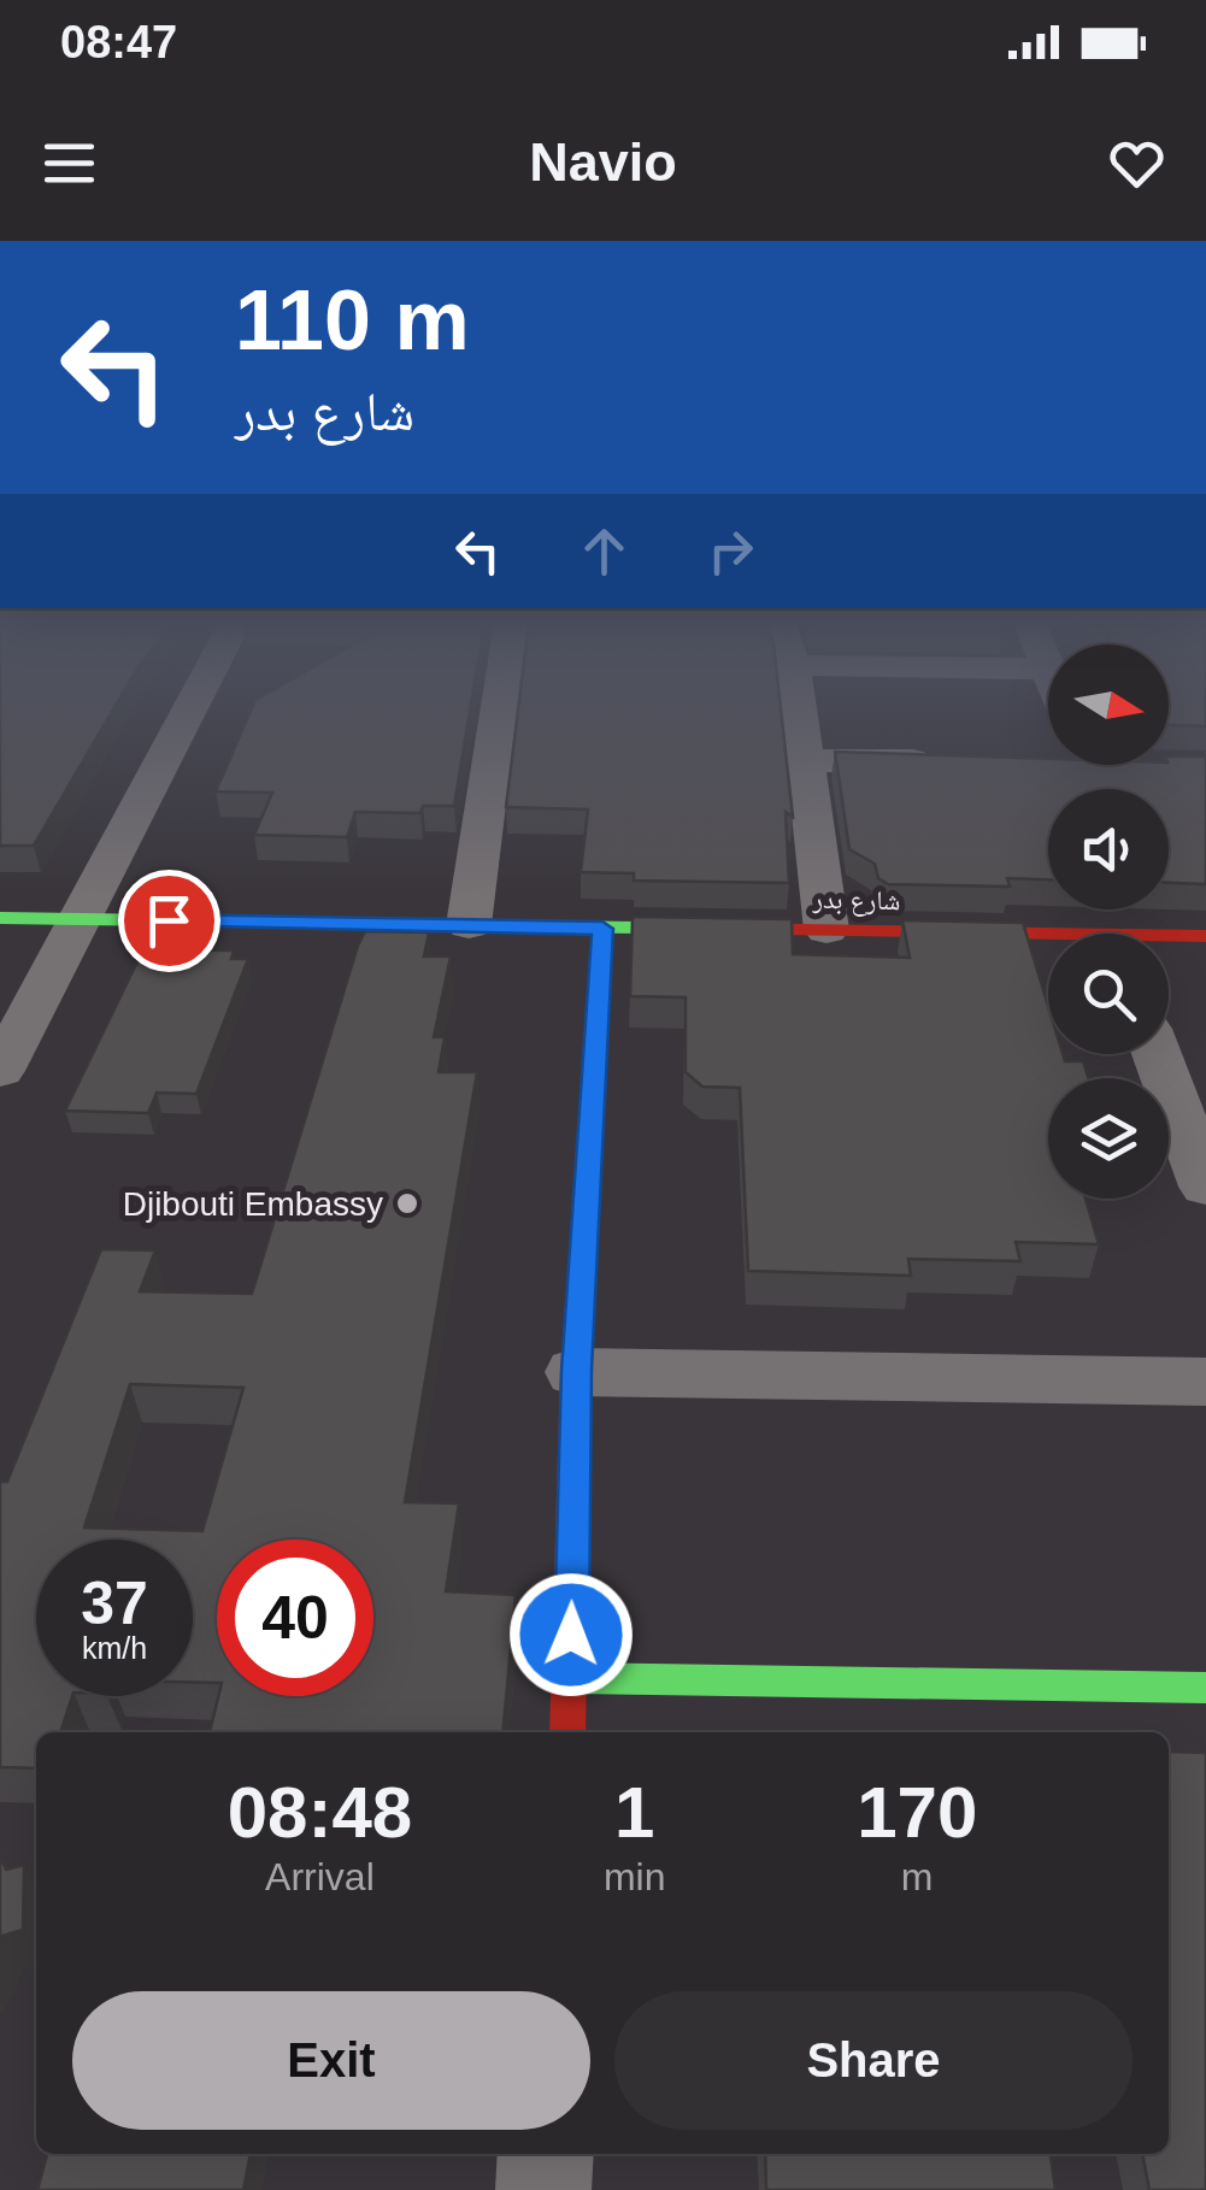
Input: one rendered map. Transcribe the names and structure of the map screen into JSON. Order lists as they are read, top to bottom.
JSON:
{
  "streets": {
    "street": ["شارع بدر"]
  },
  "places": ["Djibouti Embassy"],
  "north": "right",
  "page": {
    "status": "08:47",
    "header": "Navio",
    "turn": ["110 m", "شارع بدر"],
    "speed": "37 km/h",
    "limit": "40",
    "eta": [
      "08:48",
      "Arrival",
      "1",
      "min",
      "170",
      "m"
    ],
    "buttons": ["Exit", "Share"]
  }
}
